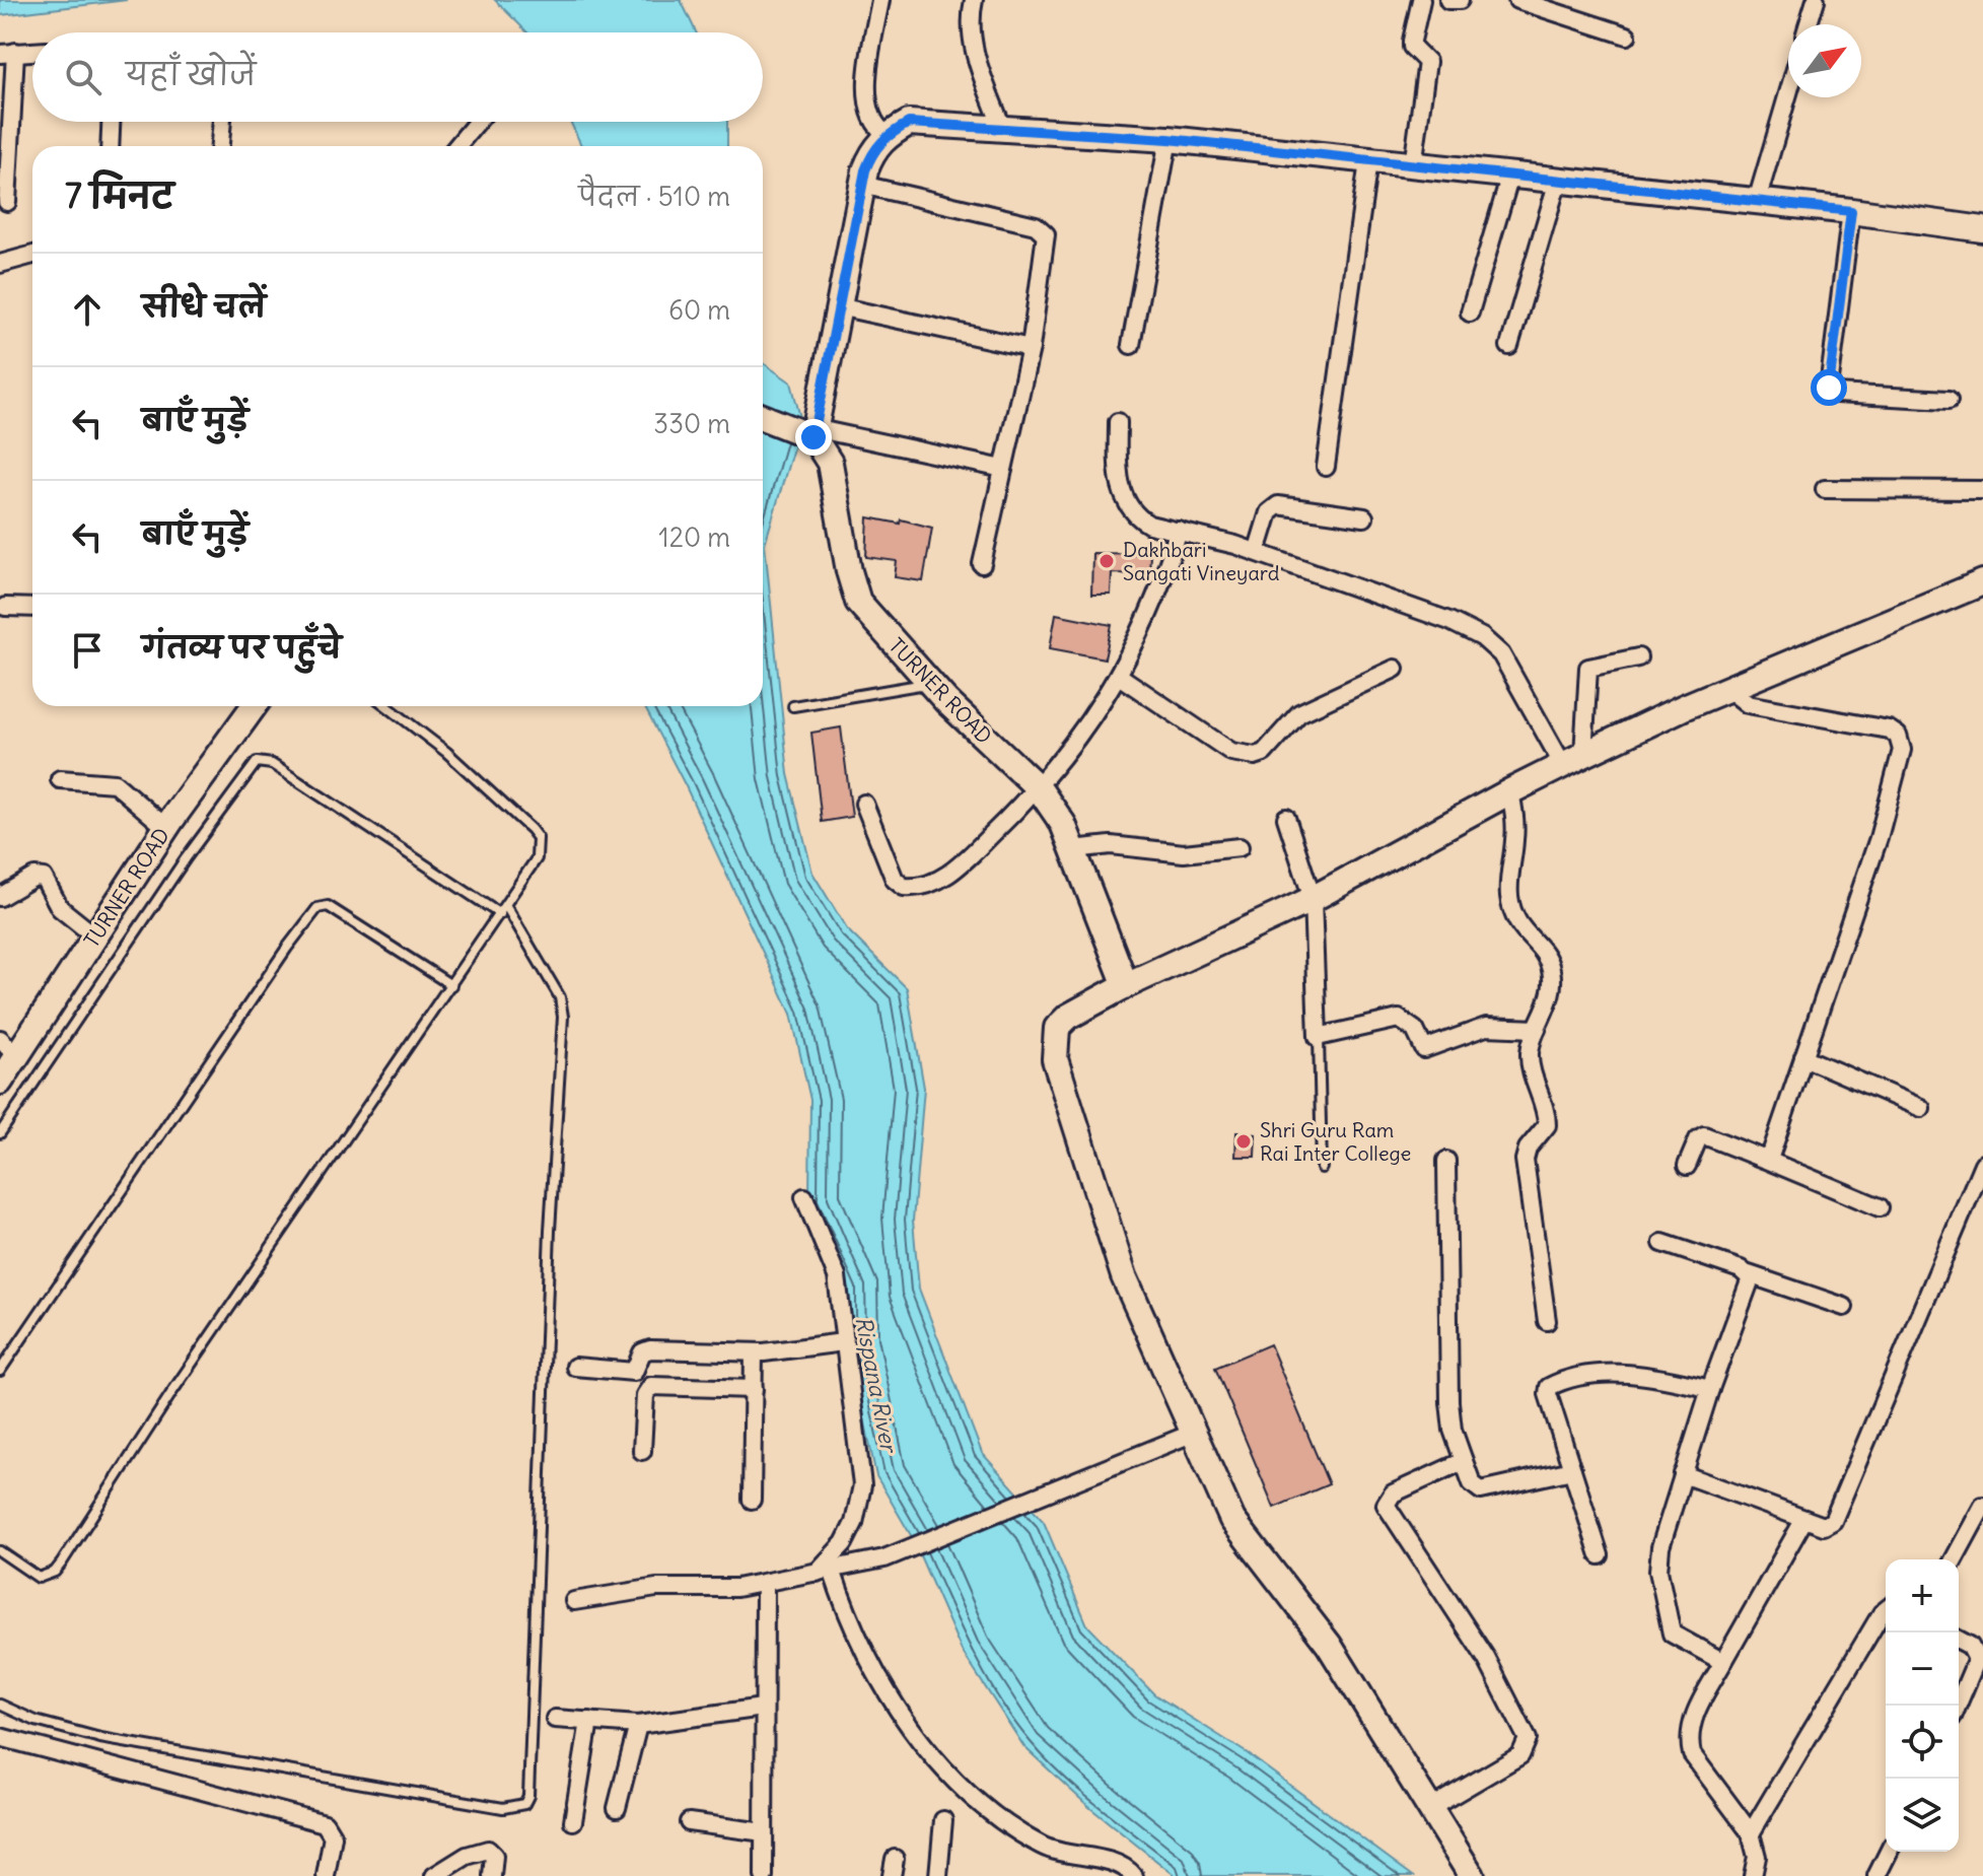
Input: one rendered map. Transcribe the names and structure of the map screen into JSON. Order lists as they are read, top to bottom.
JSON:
{
  "streets": {
    "street": ["TURNER ROAD"]
  },
  "water": ["Rispana River"],
  "places": ["Dakhbari Sangati Vineyard", "Shri Guru Ram Rai Inter College"],
  "north": "top right",
  "page": {
    "search": "यहाँ खोजें",
    "heading": ["7 मिनट", "पैदल · 510 m"],
    "list": [
      ["सीधे चलें", "60 m"],
      ["बाएँ मुड़ें", "330 m"],
      ["बाएँ मुड़ें", "120 m"],
      "गंतव्य पर पहुँचे"
    ],
    "map_buttons": ["+", "−"]
  }
}
